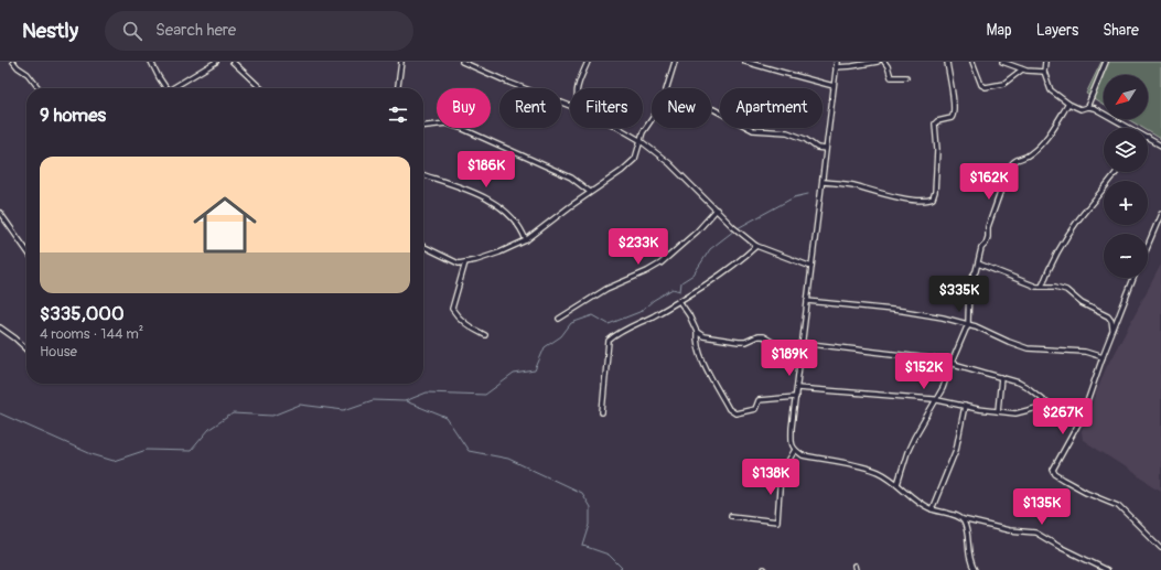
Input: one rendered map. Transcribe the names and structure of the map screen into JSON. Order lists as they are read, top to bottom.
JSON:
{
  "north": "bottom left",
  "page": {
    "header": "Nestly",
    "search": "Search here",
    "nav": ["Map", "Layers", "Share"],
    "map_buttons": ["+", "−"],
    "chip": [
      "Buy",
      "Rent",
      "Filters",
      "New",
      "Apartment"
    ],
    "heading": "9 homes",
    "list": [
      {
        "name": "$335,000",
        "note": "4 rooms · 144 m² · House"
      }
    ],
    "price": [
      "$186K",
      "$162K",
      "$233K",
      "$335K",
      "$189K",
      "$152K",
      "$267K",
      "$138K",
      "$135K"
    ]
  }
}
